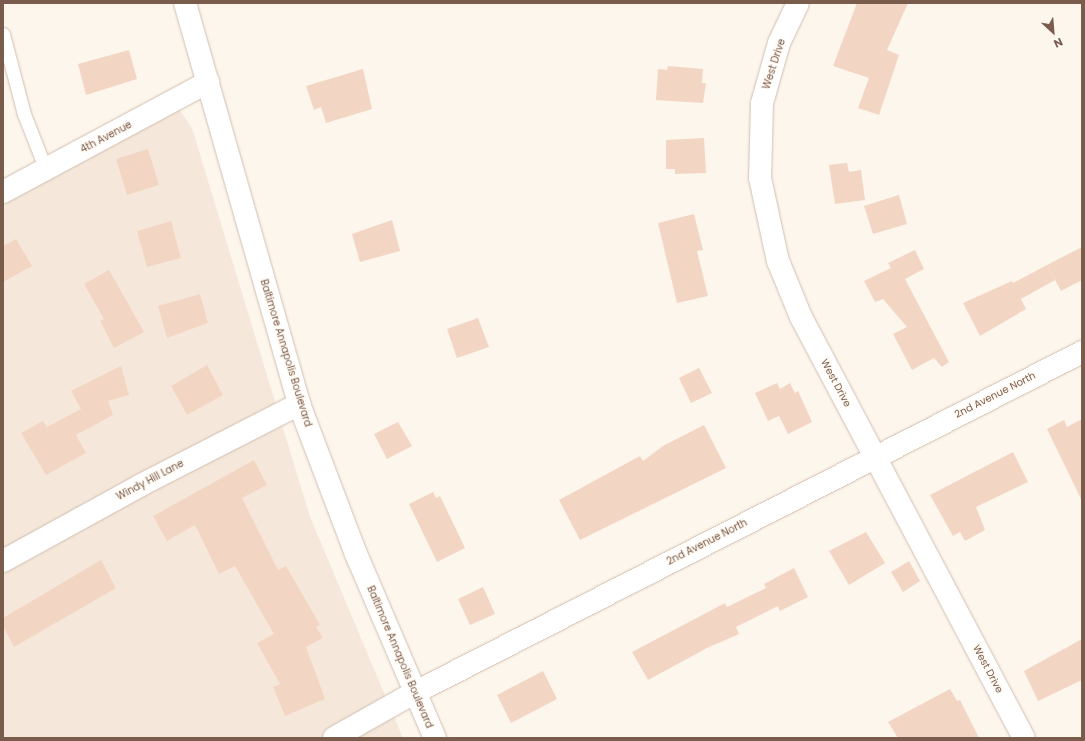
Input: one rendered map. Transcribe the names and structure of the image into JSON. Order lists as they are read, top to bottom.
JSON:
{
  "streets": {
    "street": [
      "West Drive",
      "4th Avenue",
      "Baltimore Annapolis Boulevard",
      "2nd Avenue North",
      "Windy Hill Lane"
    ]
  },
  "crossings": [
    ["West Drive", "2nd Avenue North"],
    ["4th Avenue", "Baltimore Annapolis Boulevard"],
    ["Baltimore Annapolis Boulevard", "2nd Avenue North"],
    ["Baltimore Annapolis Boulevard", "Windy Hill Lane"]
  ],
  "north": "bottom right"
}
